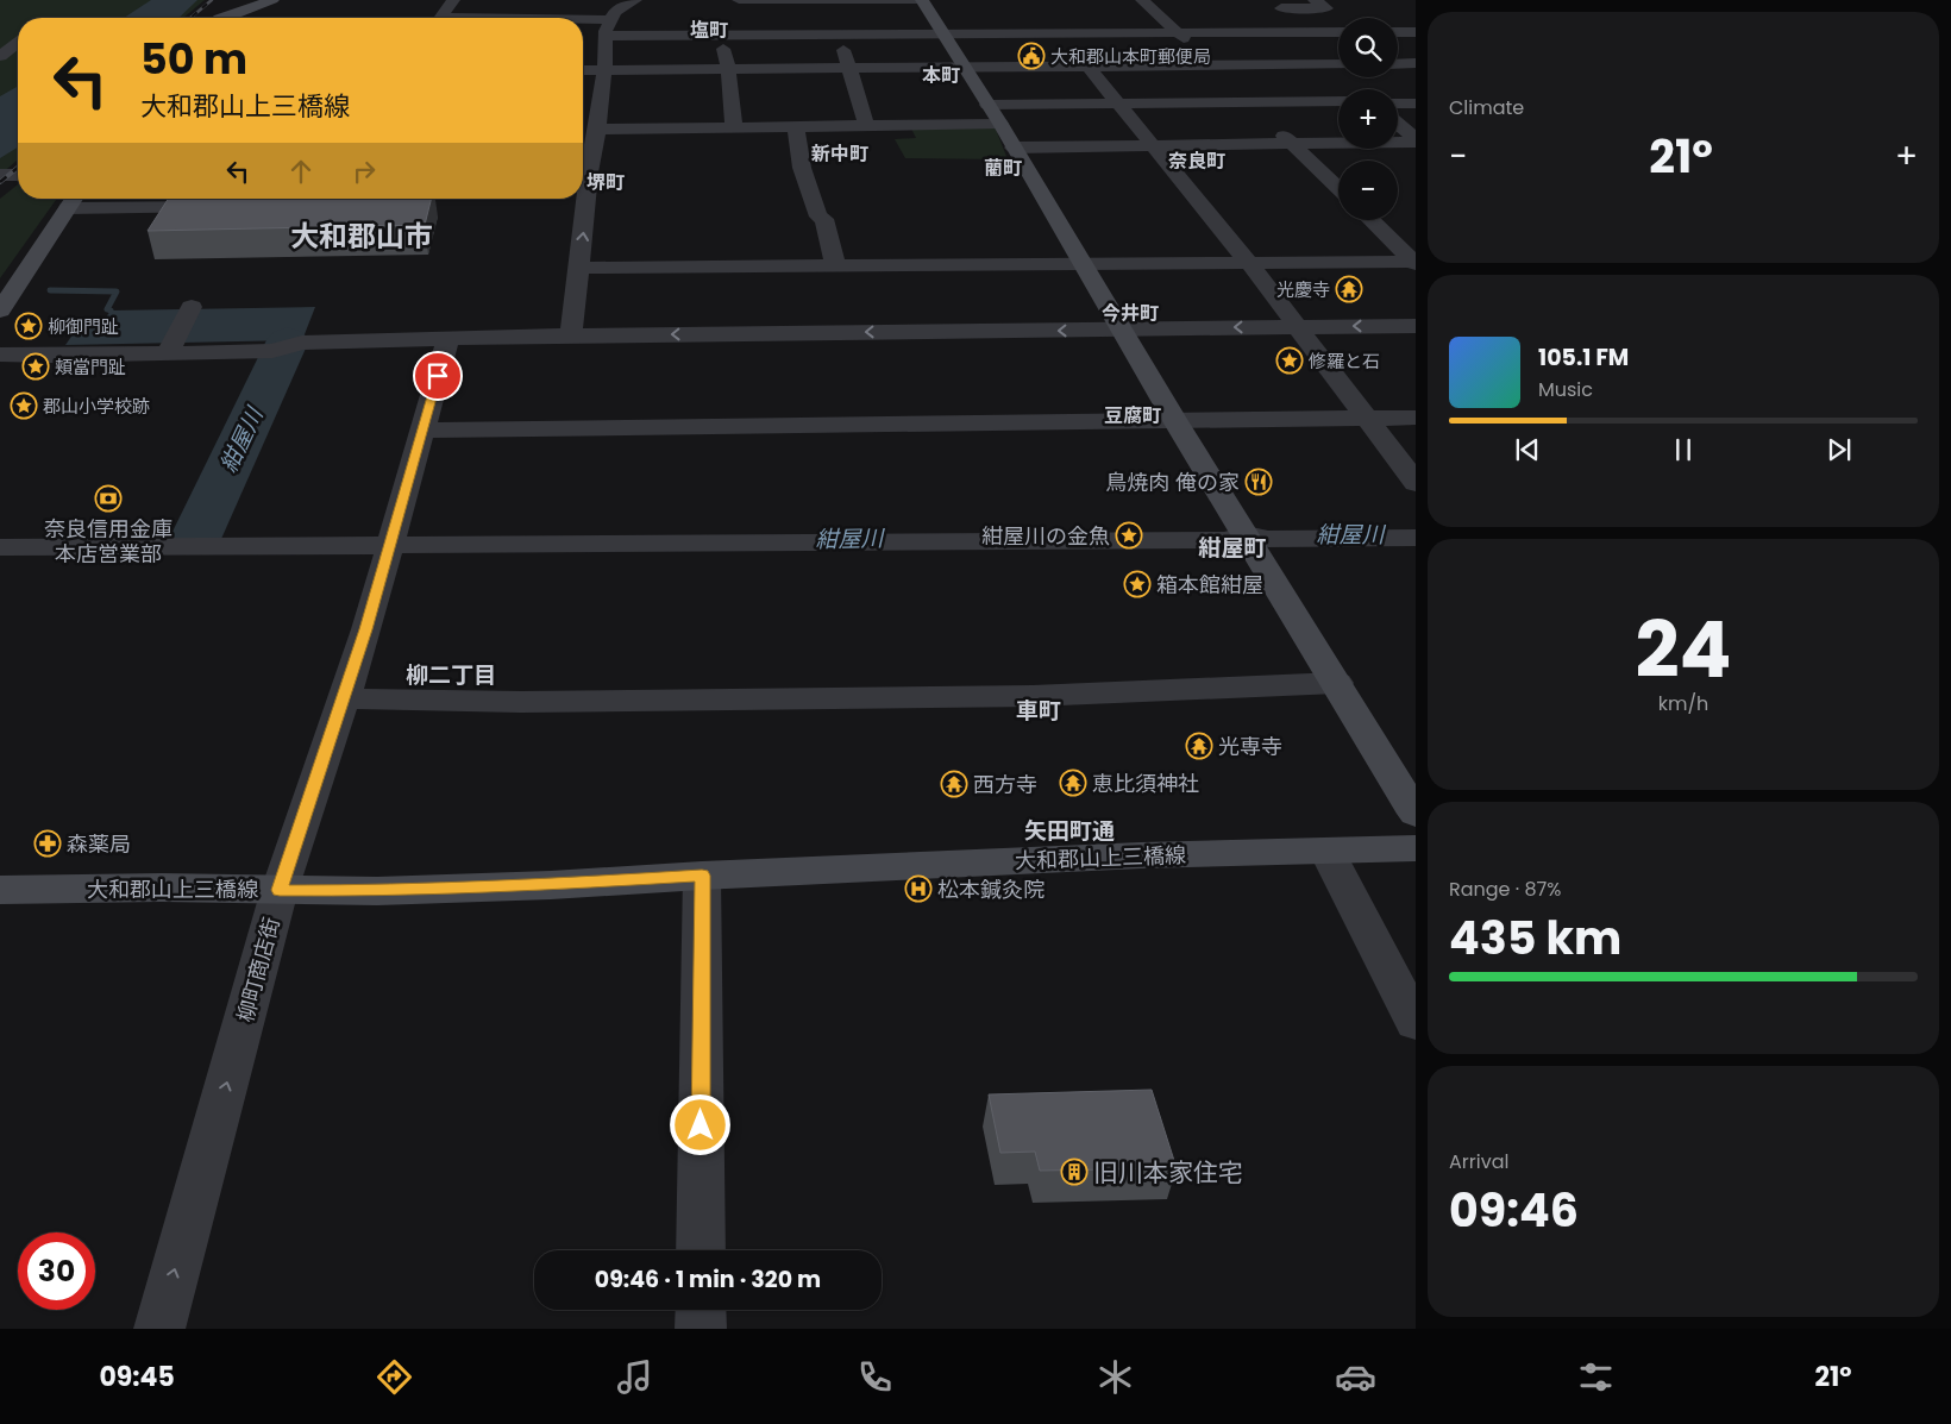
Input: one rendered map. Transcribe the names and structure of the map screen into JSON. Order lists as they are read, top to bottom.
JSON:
{
  "streets": {
    "street": ["大和郡山上三橋線", "柳町商店街"]
  },
  "crossings": [
    ["大和郡山上三橋線", "柳町商店街"]
  ],
  "one_way": ["柳町商店街"],
  "districts": [
    "塩町",
    "本町",
    "新中町",
    "奈良町",
    "藺町",
    "堺町",
    "大和郡山市",
    "今井町",
    "豆腐町",
    "紺屋町",
    "柳二丁目",
    "車町",
    "矢田町通"
  ],
  "water": ["紺屋川"],
  "places": {
    "public building": ["大和郡山本町郵便局"],
    "temple": [
      "光慶寺",
      "光専寺",
      "恵比須神社",
      "西方寺"
    ],
    "place": [
      "柳御門趾",
      "修羅と石",
      "頬當門趾",
      "郡山小学校跡",
      "紺屋川の金魚",
      "箱本館紺屋"
    ],
    "restaurant": ["鳥焼肉 俺の家"],
    "bank": ["奈良信用金庫 本店営業部"],
    "pharmacy": ["森薬局"],
    "hospital": ["松本鍼灸院"],
    "building": ["旧川本家住宅"]
  },
  "page": {
    "tile": [
      "Climate",
      ["24", "km/h"],
      ["Range · 87%", "435 km"],
      ["Arrival", "09:46"]
    ],
    "map_buttons": ["+", "−"],
    "turn": ["50 m", "大和郡山上三橋線"],
    "heat": ["−", "21°", "+"],
    "song": ["105.1 FM", "Music"],
    "limit": "30",
    "trip": "09:46 · 1 min · 320 m",
    "tabs": ["09:45", "21°"]
  }
}
